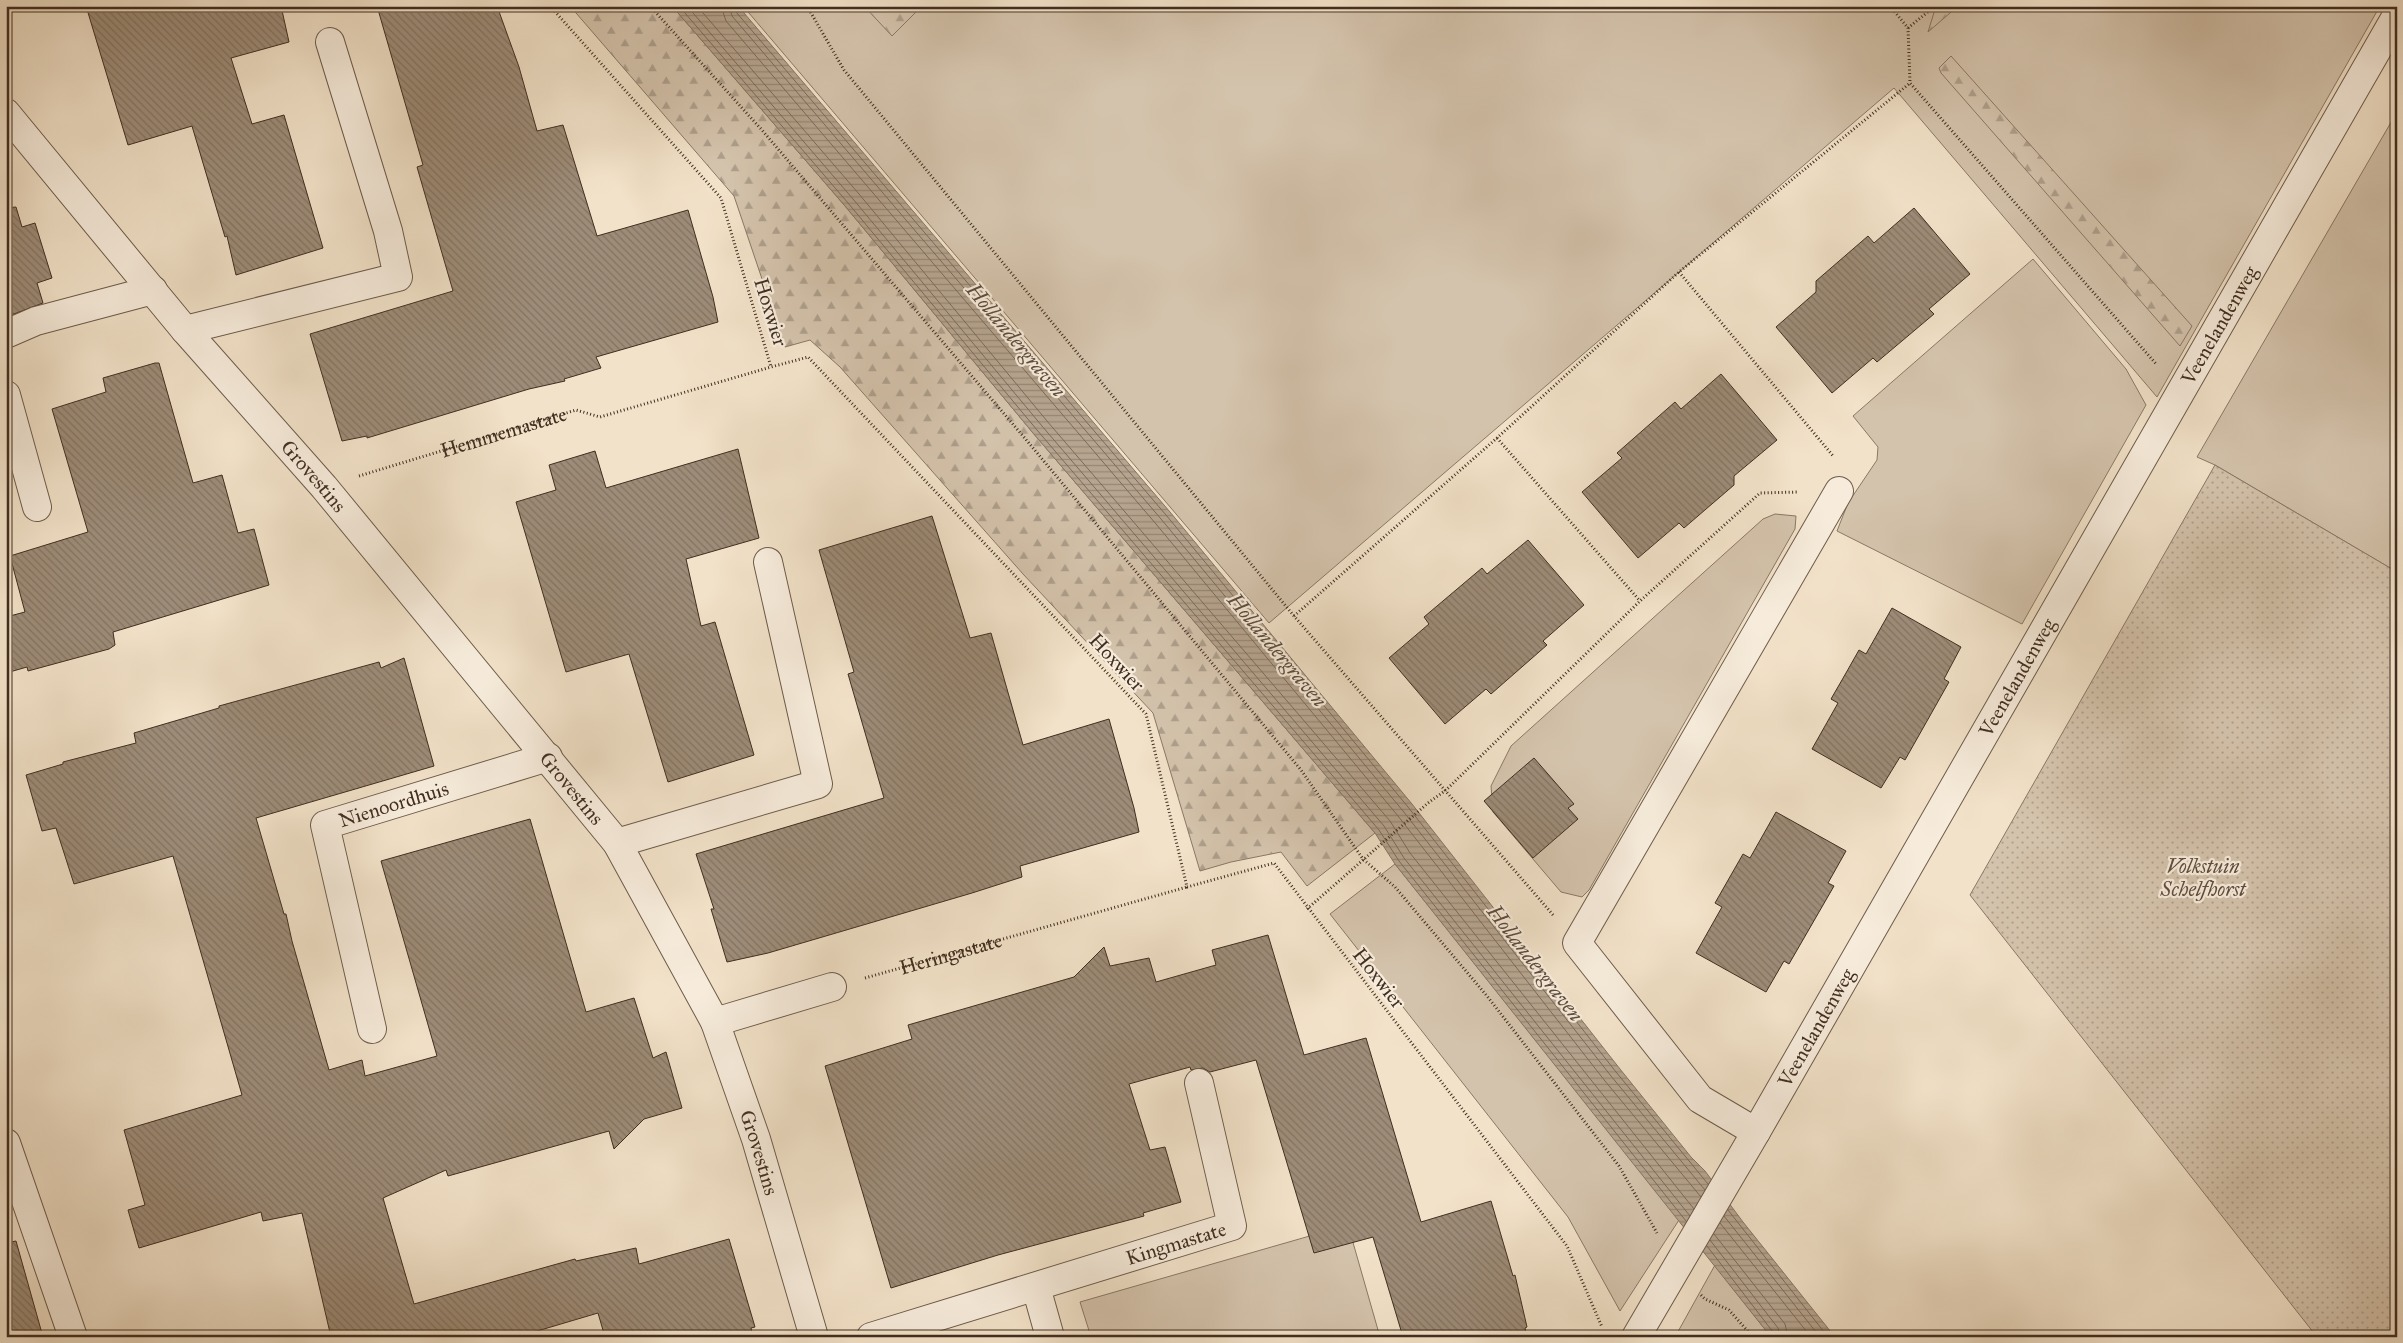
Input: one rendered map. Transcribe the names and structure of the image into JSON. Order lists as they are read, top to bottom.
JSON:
{
  "streets": {
    "street": [
      "Veenelandenweg",
      "Grovestins",
      "Nienoordhuis",
      "Kingmastate"
    ],
    "path": ["Hoxwier", "Hemmemastate", "Heringastate"]
  },
  "crossings": [
    ["Hoxwier", "Hemmemastate"],
    ["Hoxwier", "Heringastate"],
    ["Hemmemastate", "Grovestins"],
    ["Grovestins", "Nienoordhuis"]
  ],
  "water": ["Hollandergraven"],
  "parks": ["Volkstuin Schelfhorst"]
}
